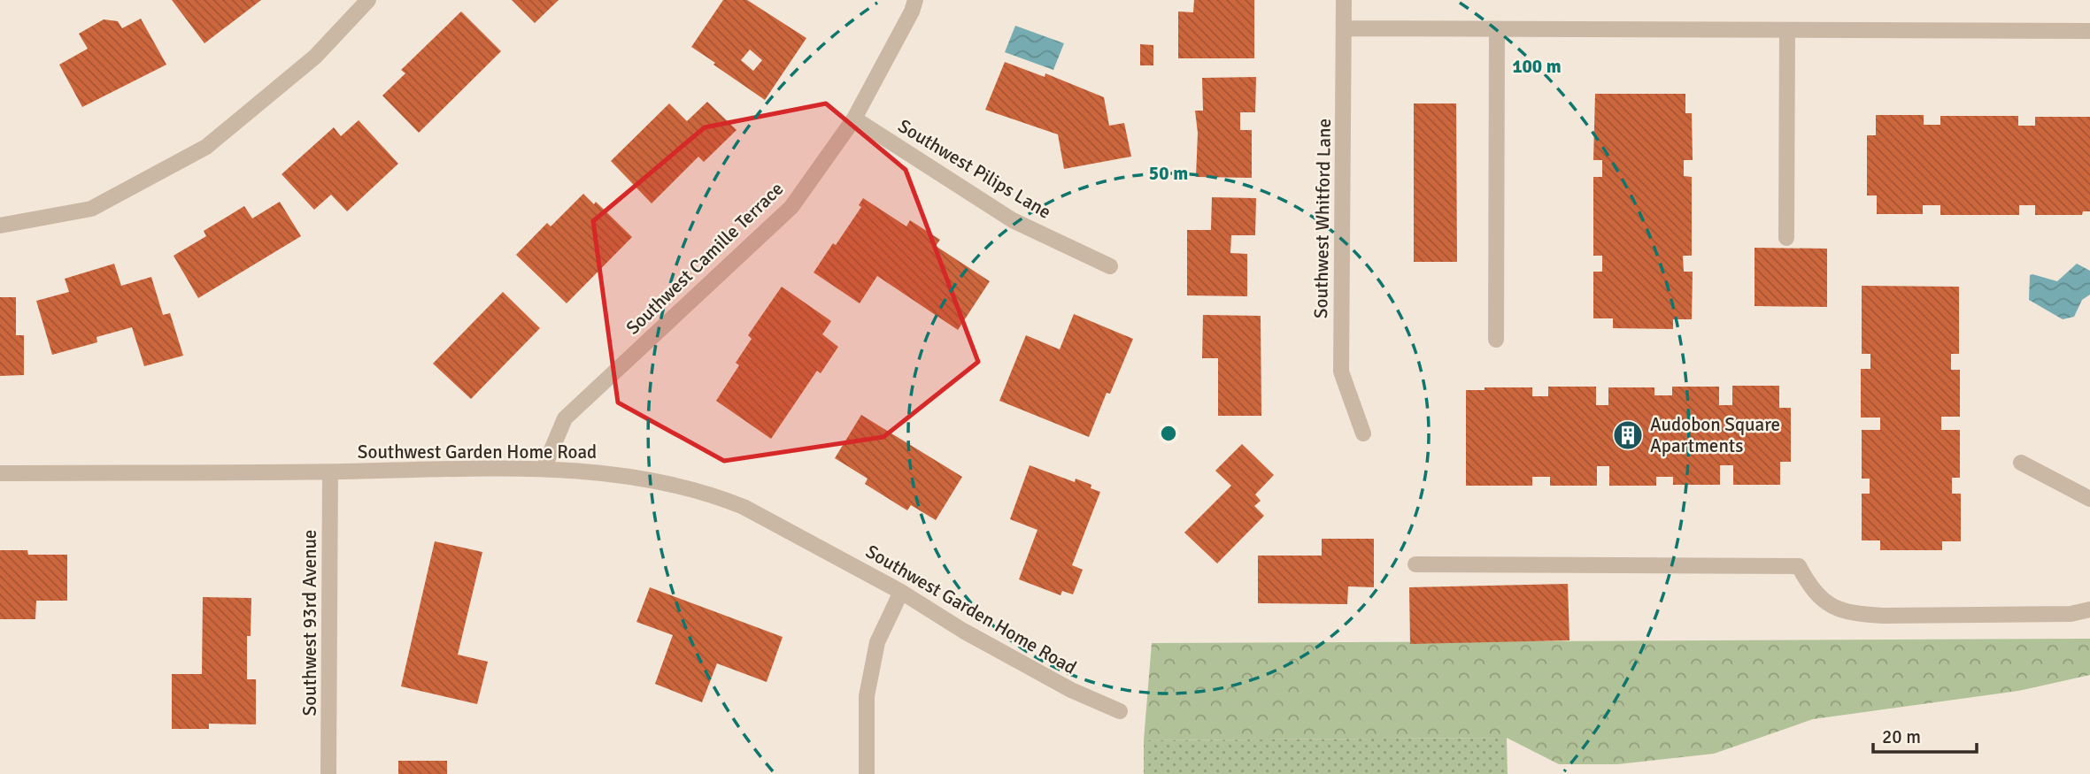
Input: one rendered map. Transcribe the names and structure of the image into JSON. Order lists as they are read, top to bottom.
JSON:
{
  "streets": {
    "street": [
      "Southwest Pilips Lane",
      "Southwest Whitford Lane",
      "Southwest Camille Terrace",
      "Southwest Garden Home Road",
      "Southwest 93rd Avenue"
    ]
  },
  "crossings": [
    ["Southwest Pilips Lane", "Southwest Camille Terrace"],
    ["Southwest Camille Terrace", "Southwest Garden Home Road"],
    ["Southwest Garden Home Road", "Southwest 93rd Avenue"]
  ],
  "places": {
    "building": ["Audobon Square Apartments"]
  },
  "scale_bar": "20 m",
  "rings": ["100 m", "50 m"]
}
